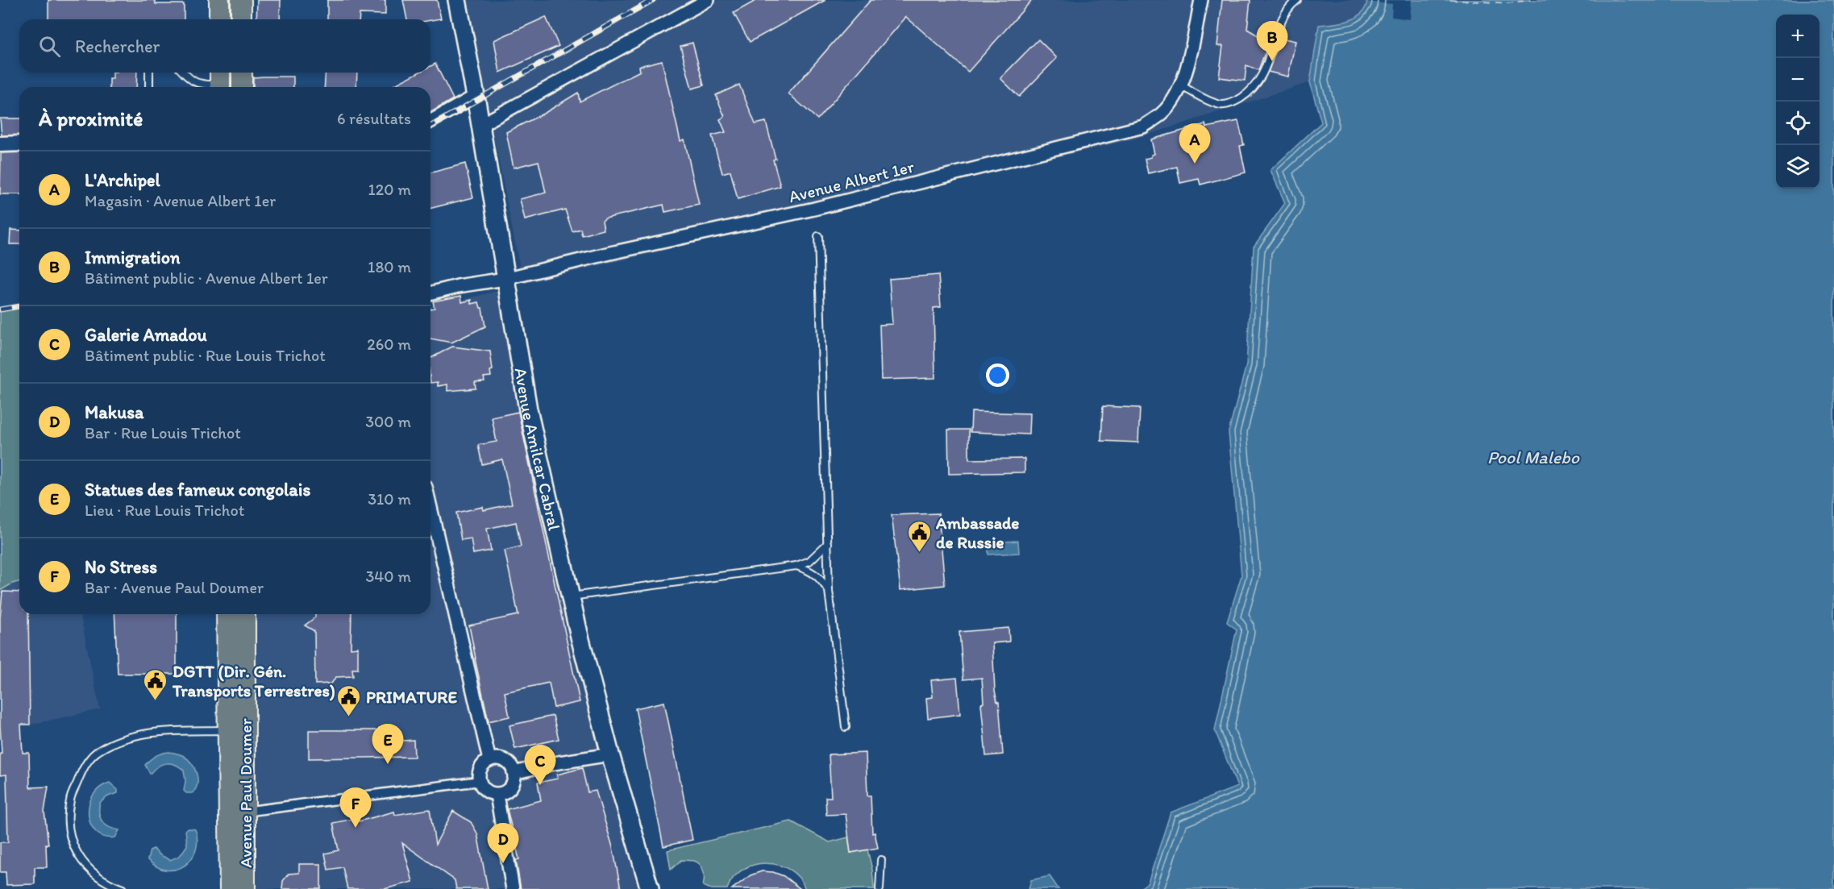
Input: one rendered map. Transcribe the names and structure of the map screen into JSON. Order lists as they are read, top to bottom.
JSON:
{
  "streets": {
    "main road": ["Avenue Amilcar Cabral", "Avenue Paul Doumer"],
    "street": ["Avenue Albert 1er"]
  },
  "crossings": [
    ["Avenue Albert 1er", "Avenue Amilcar Cabral"]
  ],
  "water": ["Pool Malebo"],
  "places": {
    "public building": ["Ambassade de Russie", "DGTT (Dir. Gén. Transports Terrestres)", "PRIMATURE"]
  },
  "page": {
    "map_buttons": ["+", "−"],
    "search": "Rechercher",
    "pins": [
      "B",
      "A",
      "E",
      "C",
      "F",
      "D"
    ],
    "heading": ["À proximité", "6 résultats"],
    "list": [
      {
        "mark": "A",
        "name": "L'Archipel",
        "note": "Magasin · Avenue Albert 1er",
        "value": "120 m"
      },
      {
        "mark": "B",
        "name": "Immigration",
        "note": "Bâtiment public · Avenue Albert 1er",
        "value": "180 m"
      },
      {
        "mark": "C",
        "name": "Galerie Amadou",
        "note": "Bâtiment public · Rue Louis Trichot",
        "value": "260 m"
      },
      {
        "mark": "D",
        "name": "Makusa",
        "note": "Bar · Rue Louis Trichot",
        "value": "300 m"
      },
      {
        "mark": "E",
        "name": "Statues des fameux congolais",
        "note": "Lieu · Rue Louis Trichot",
        "value": "310 m"
      },
      {
        "mark": "F",
        "name": "No Stress",
        "note": "Bar · Avenue Paul Doumer",
        "value": "340 m"
      }
    ]
  }
}
